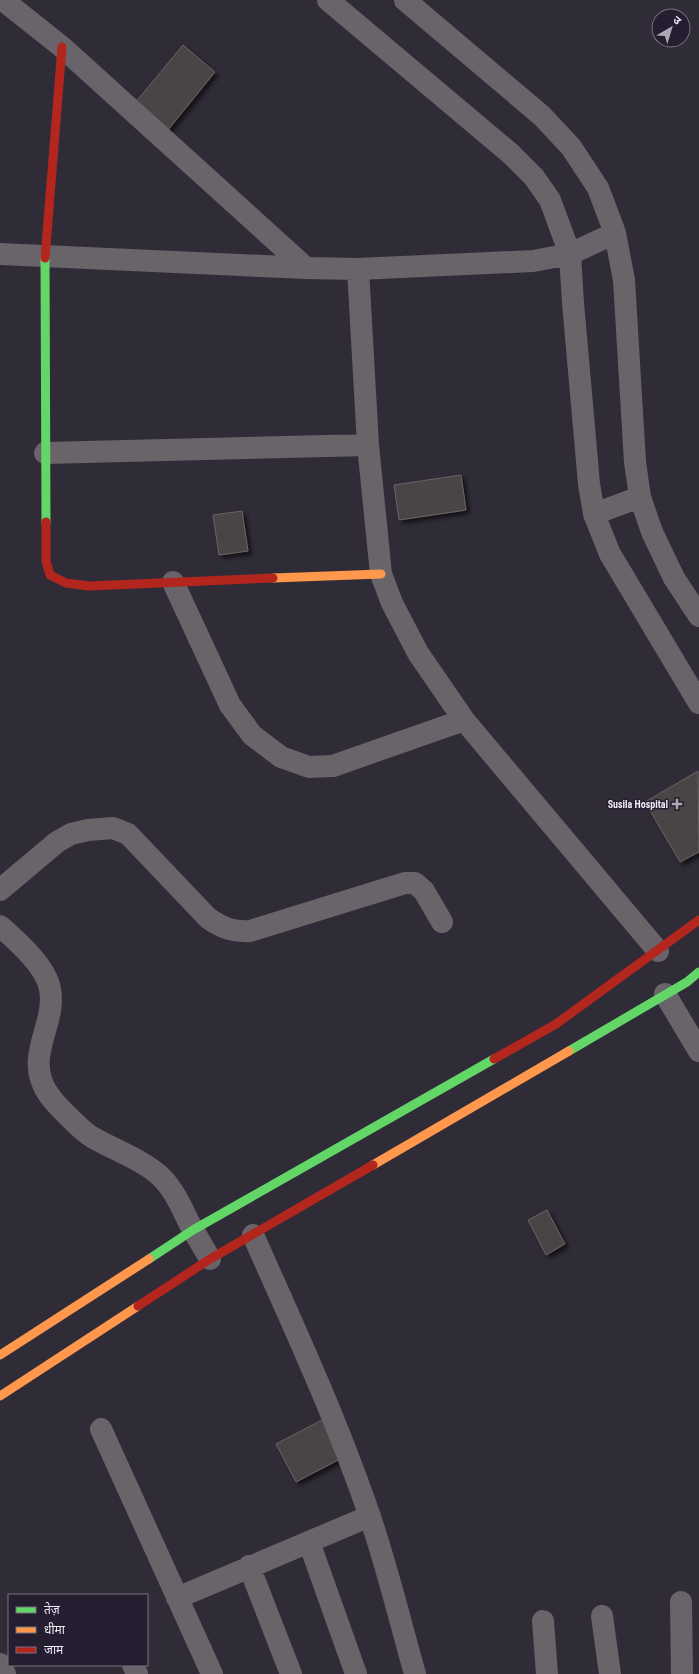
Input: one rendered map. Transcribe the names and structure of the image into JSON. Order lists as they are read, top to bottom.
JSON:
{
  "places": {
    "health": ["Susila Hospital"]
  },
  "legend": ["तेज़", "धीमा", "जाम"],
  "north": "top right"
}
